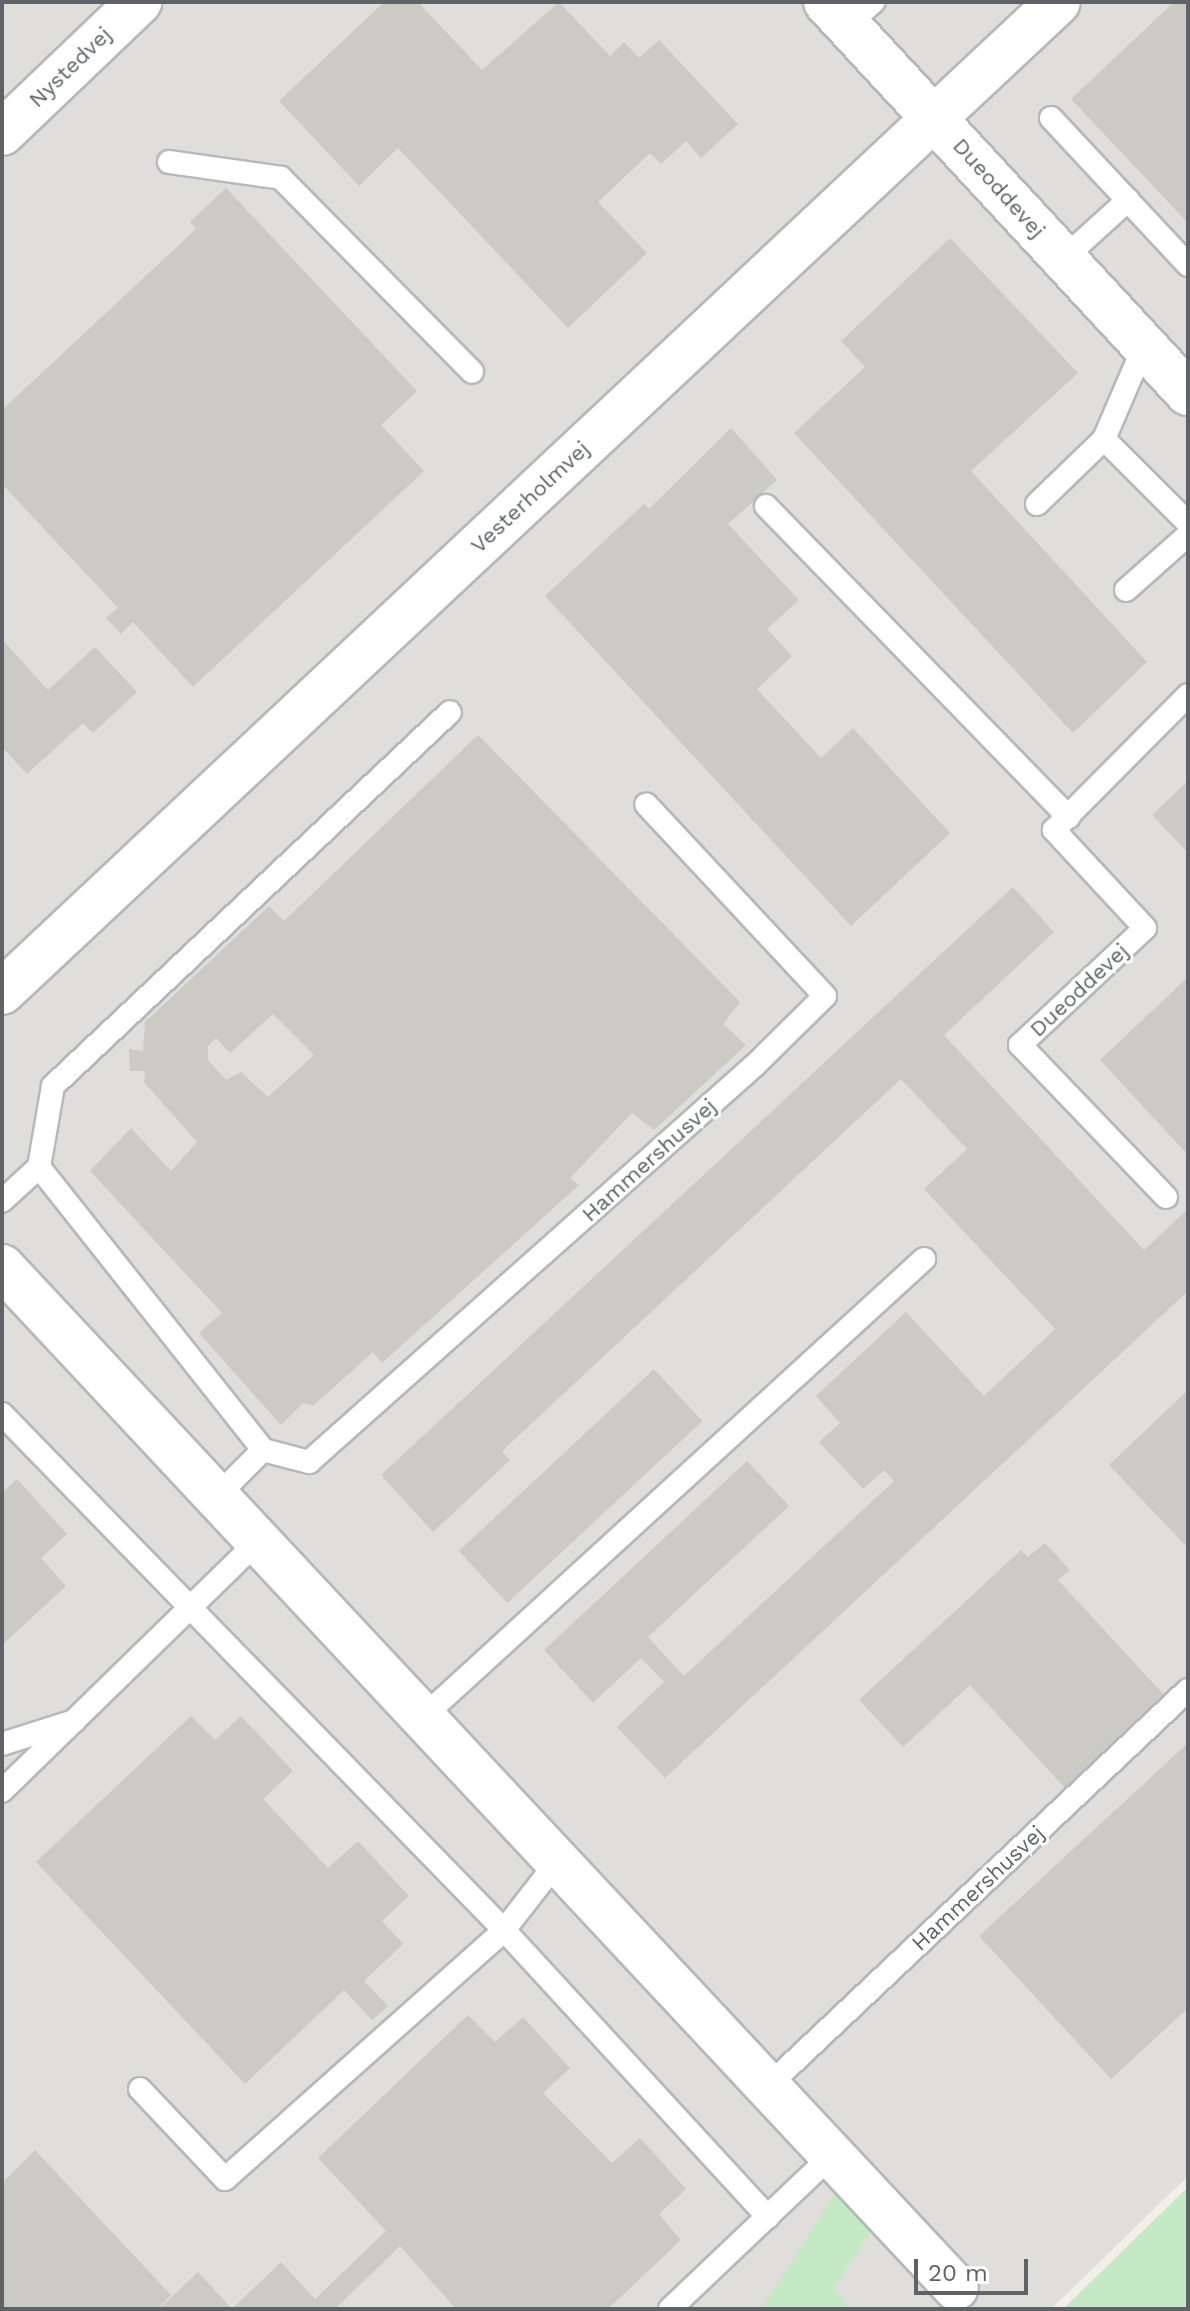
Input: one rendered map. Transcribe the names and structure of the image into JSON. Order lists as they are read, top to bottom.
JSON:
{
  "streets": {
    "street": ["Nystedvej", "Dueoddevej", "Vesterholmvej"],
    "lane": ["Hammershusvej"]
  },
  "crossings": [
    ["Dueoddevej", "Vesterholmvej"]
  ],
  "scale_bar": "20 m"
}
